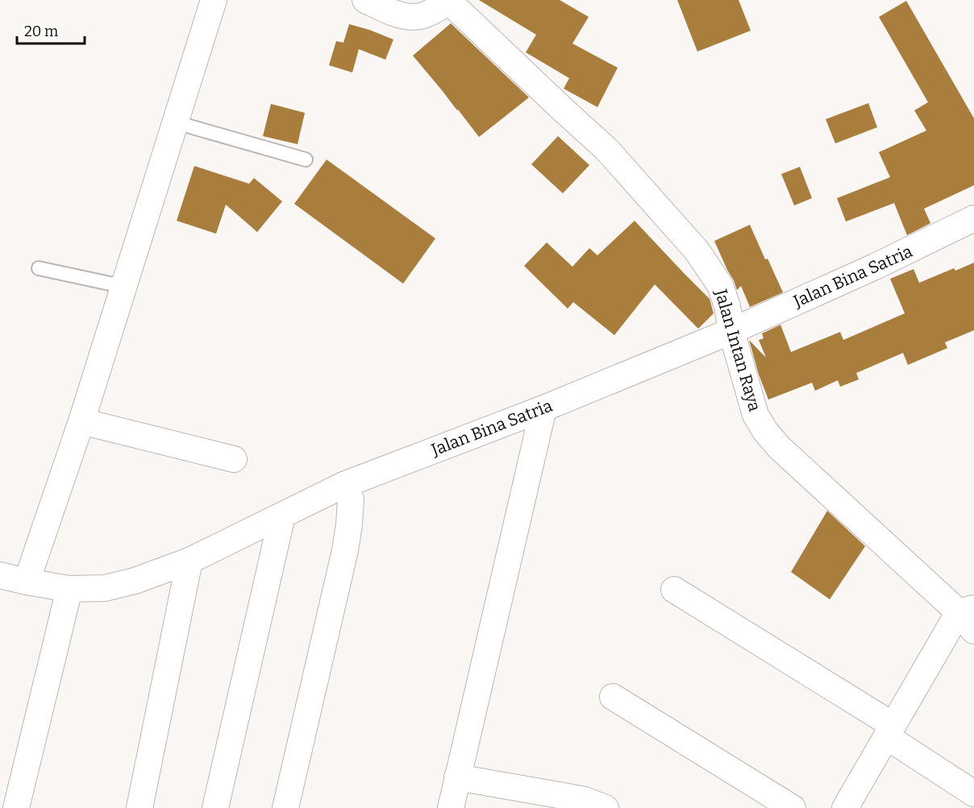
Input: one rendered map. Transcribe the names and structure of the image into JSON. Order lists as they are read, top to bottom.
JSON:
{
  "streets": {
    "street": ["Jalan Bina Satria", "Jalan Intan Raya"]
  },
  "crossings": [
    ["Jalan Bina Satria", "Jalan Intan Raya"]
  ],
  "scale_bar": "20 m"
}
